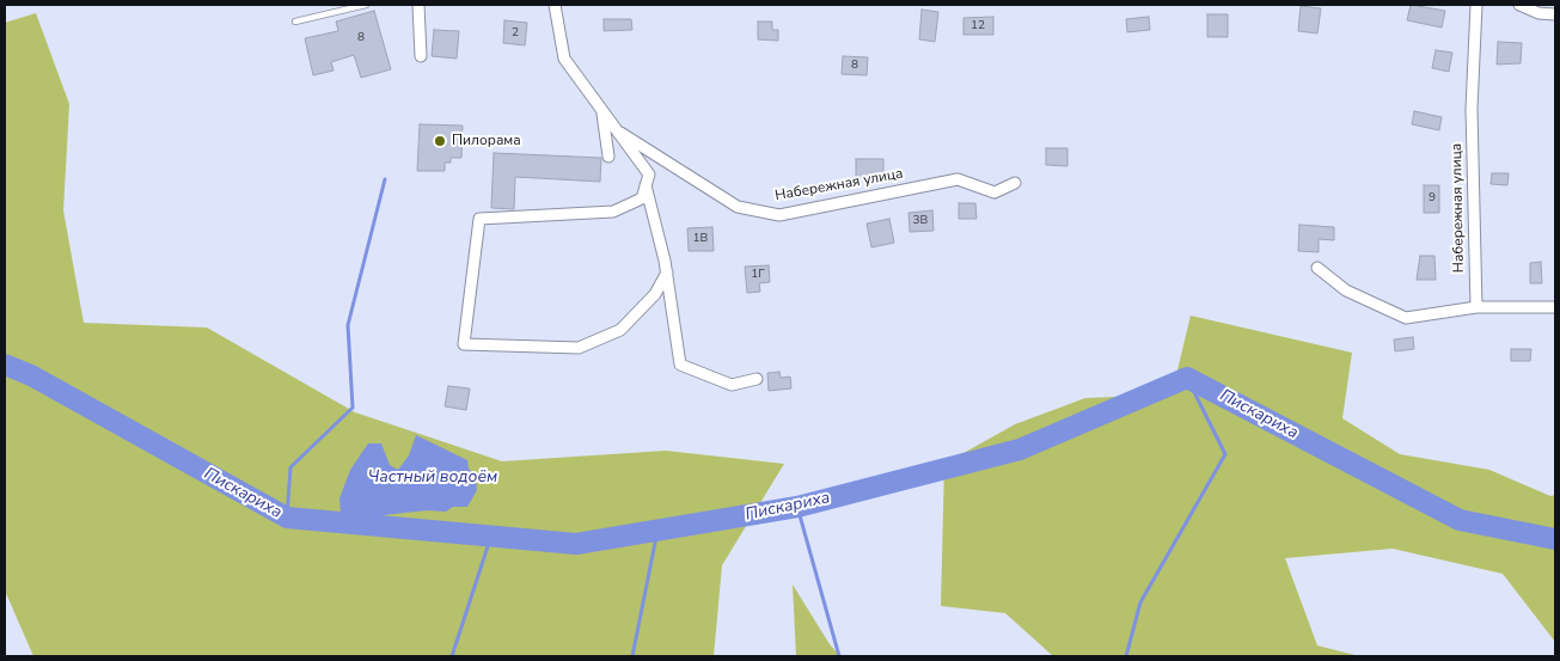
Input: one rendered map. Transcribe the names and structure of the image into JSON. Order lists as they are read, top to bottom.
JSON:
{
  "streets": {
    "street": ["Набережная улица"]
  },
  "water": ["Пискариха", "Частный водоём"],
  "places": ["Пилорама"],
  "house_numbers": [
    "12",
    "2",
    "8",
    "8",
    "9",
    "3В",
    "1В",
    "1Г"
  ]
}
